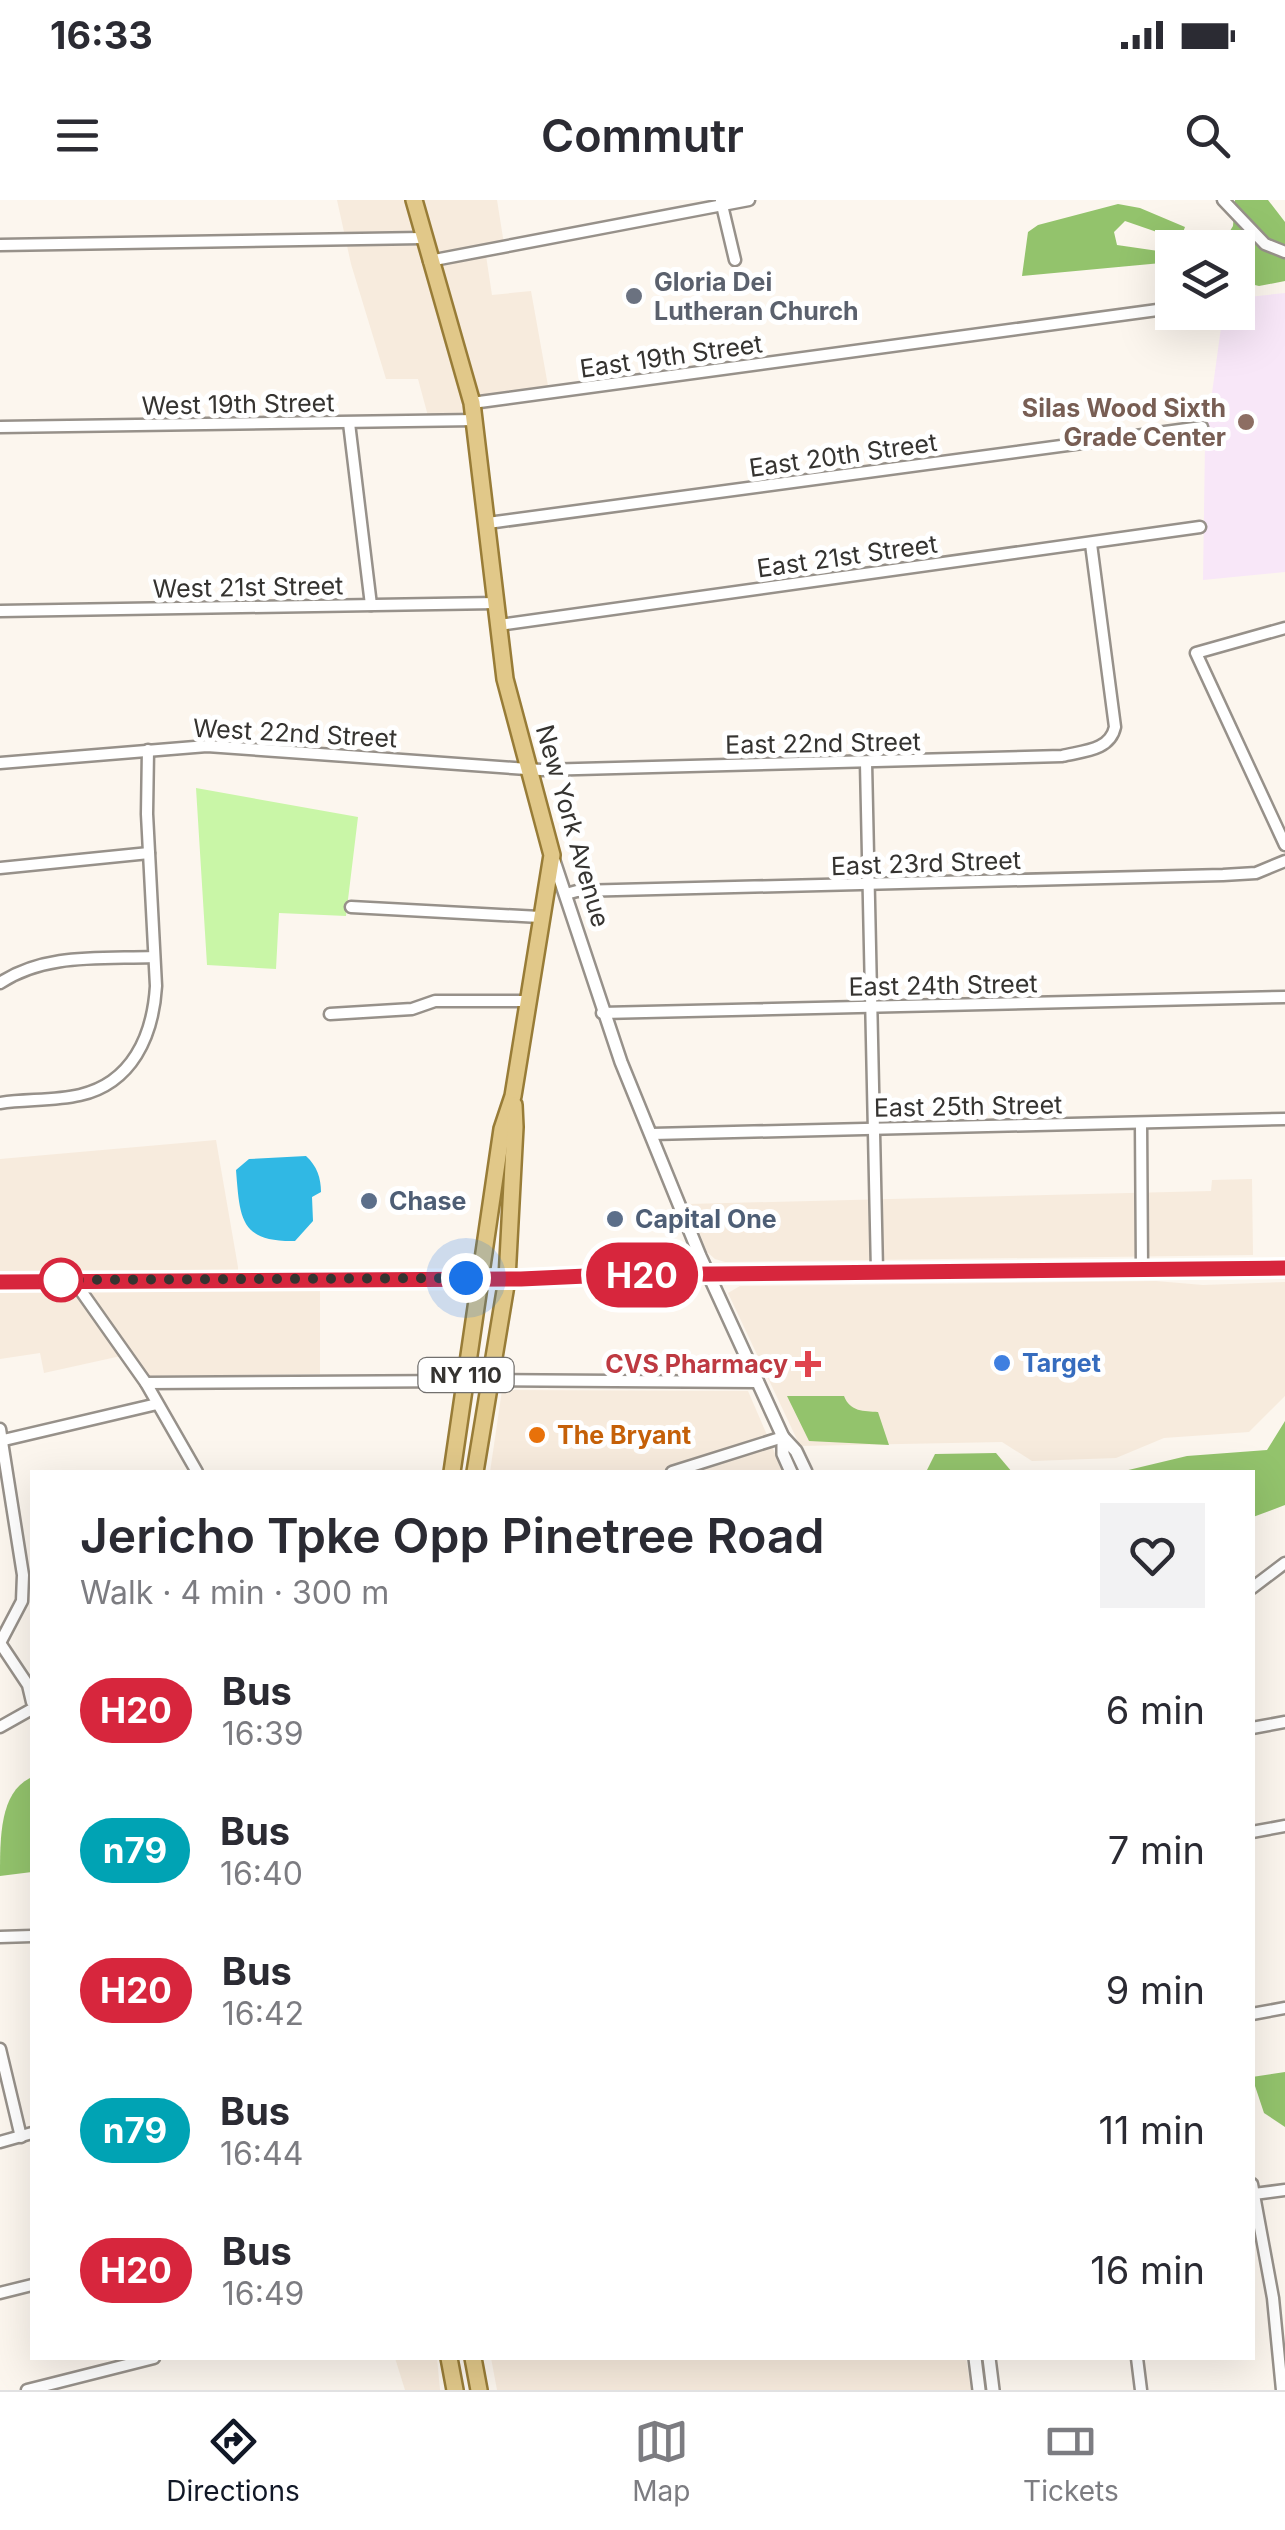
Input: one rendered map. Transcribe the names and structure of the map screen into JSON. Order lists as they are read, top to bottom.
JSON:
{
  "streets": {
    "main road": ["New York Avenue", "NY 110"],
    "street": [
      "East 19th Street",
      "West 19th Street",
      "East 20th Street",
      "East 21st Street",
      "West 21st Street",
      "West 22nd Street",
      "East 22nd Street",
      "East 23rd Street",
      "East 24th Street",
      "East 25th Street"
    ]
  },
  "crossings": [
    ["East 19th Street", "New York Avenue"],
    ["West 19th Street", "New York Avenue"],
    ["East 20th Street", "New York Avenue"],
    ["East 21st Street", "East 22nd Street"],
    ["East 21st Street", "New York Avenue"],
    ["West 21st Street", "New York Avenue"],
    ["West 22nd Street", "East 22nd Street"],
    ["West 22nd Street", "New York Avenue"],
    ["East 22nd Street", "New York Avenue"],
    ["New York Avenue", "East 23rd Street"],
    ["New York Avenue", "East 24th Street"],
    ["New York Avenue", "East 25th Street"],
    ["New York Avenue", "NY 110"]
  ],
  "places": {
    "other": [
      "Gloria Dei Lutheran Church",
      "Silas Wood Sixth Grade Center",
      "Chase",
      "Capital One",
      "Target",
      "The Bryant"
    ],
    "health": ["CVS Pharmacy"]
  },
  "lines": ["bus line H20"],
  "page": {
    "status": "16:33",
    "header": "Commutr",
    "on_map": "H20",
    "heading": ["Jericho Tpke Opp Pinetree Road", "Walk · 4 min · 300 m"],
    "list": [
      {
        "mark": "H20",
        "name": "Bus",
        "note": "16:39",
        "value": "6 min"
      },
      {
        "mark": "n79",
        "name": "Bus",
        "note": "16:40",
        "value": "7 min"
      },
      {
        "mark": "H20",
        "name": "Bus",
        "note": "16:42",
        "value": "9 min"
      },
      {
        "mark": "n79",
        "name": "Bus",
        "note": "16:44",
        "value": "11 min"
      },
      {
        "mark": "H20",
        "name": "Bus",
        "note": "16:49",
        "value": "16 min"
      }
    ],
    "tabs": ["Directions", "Map", "Tickets"]
  }
}
